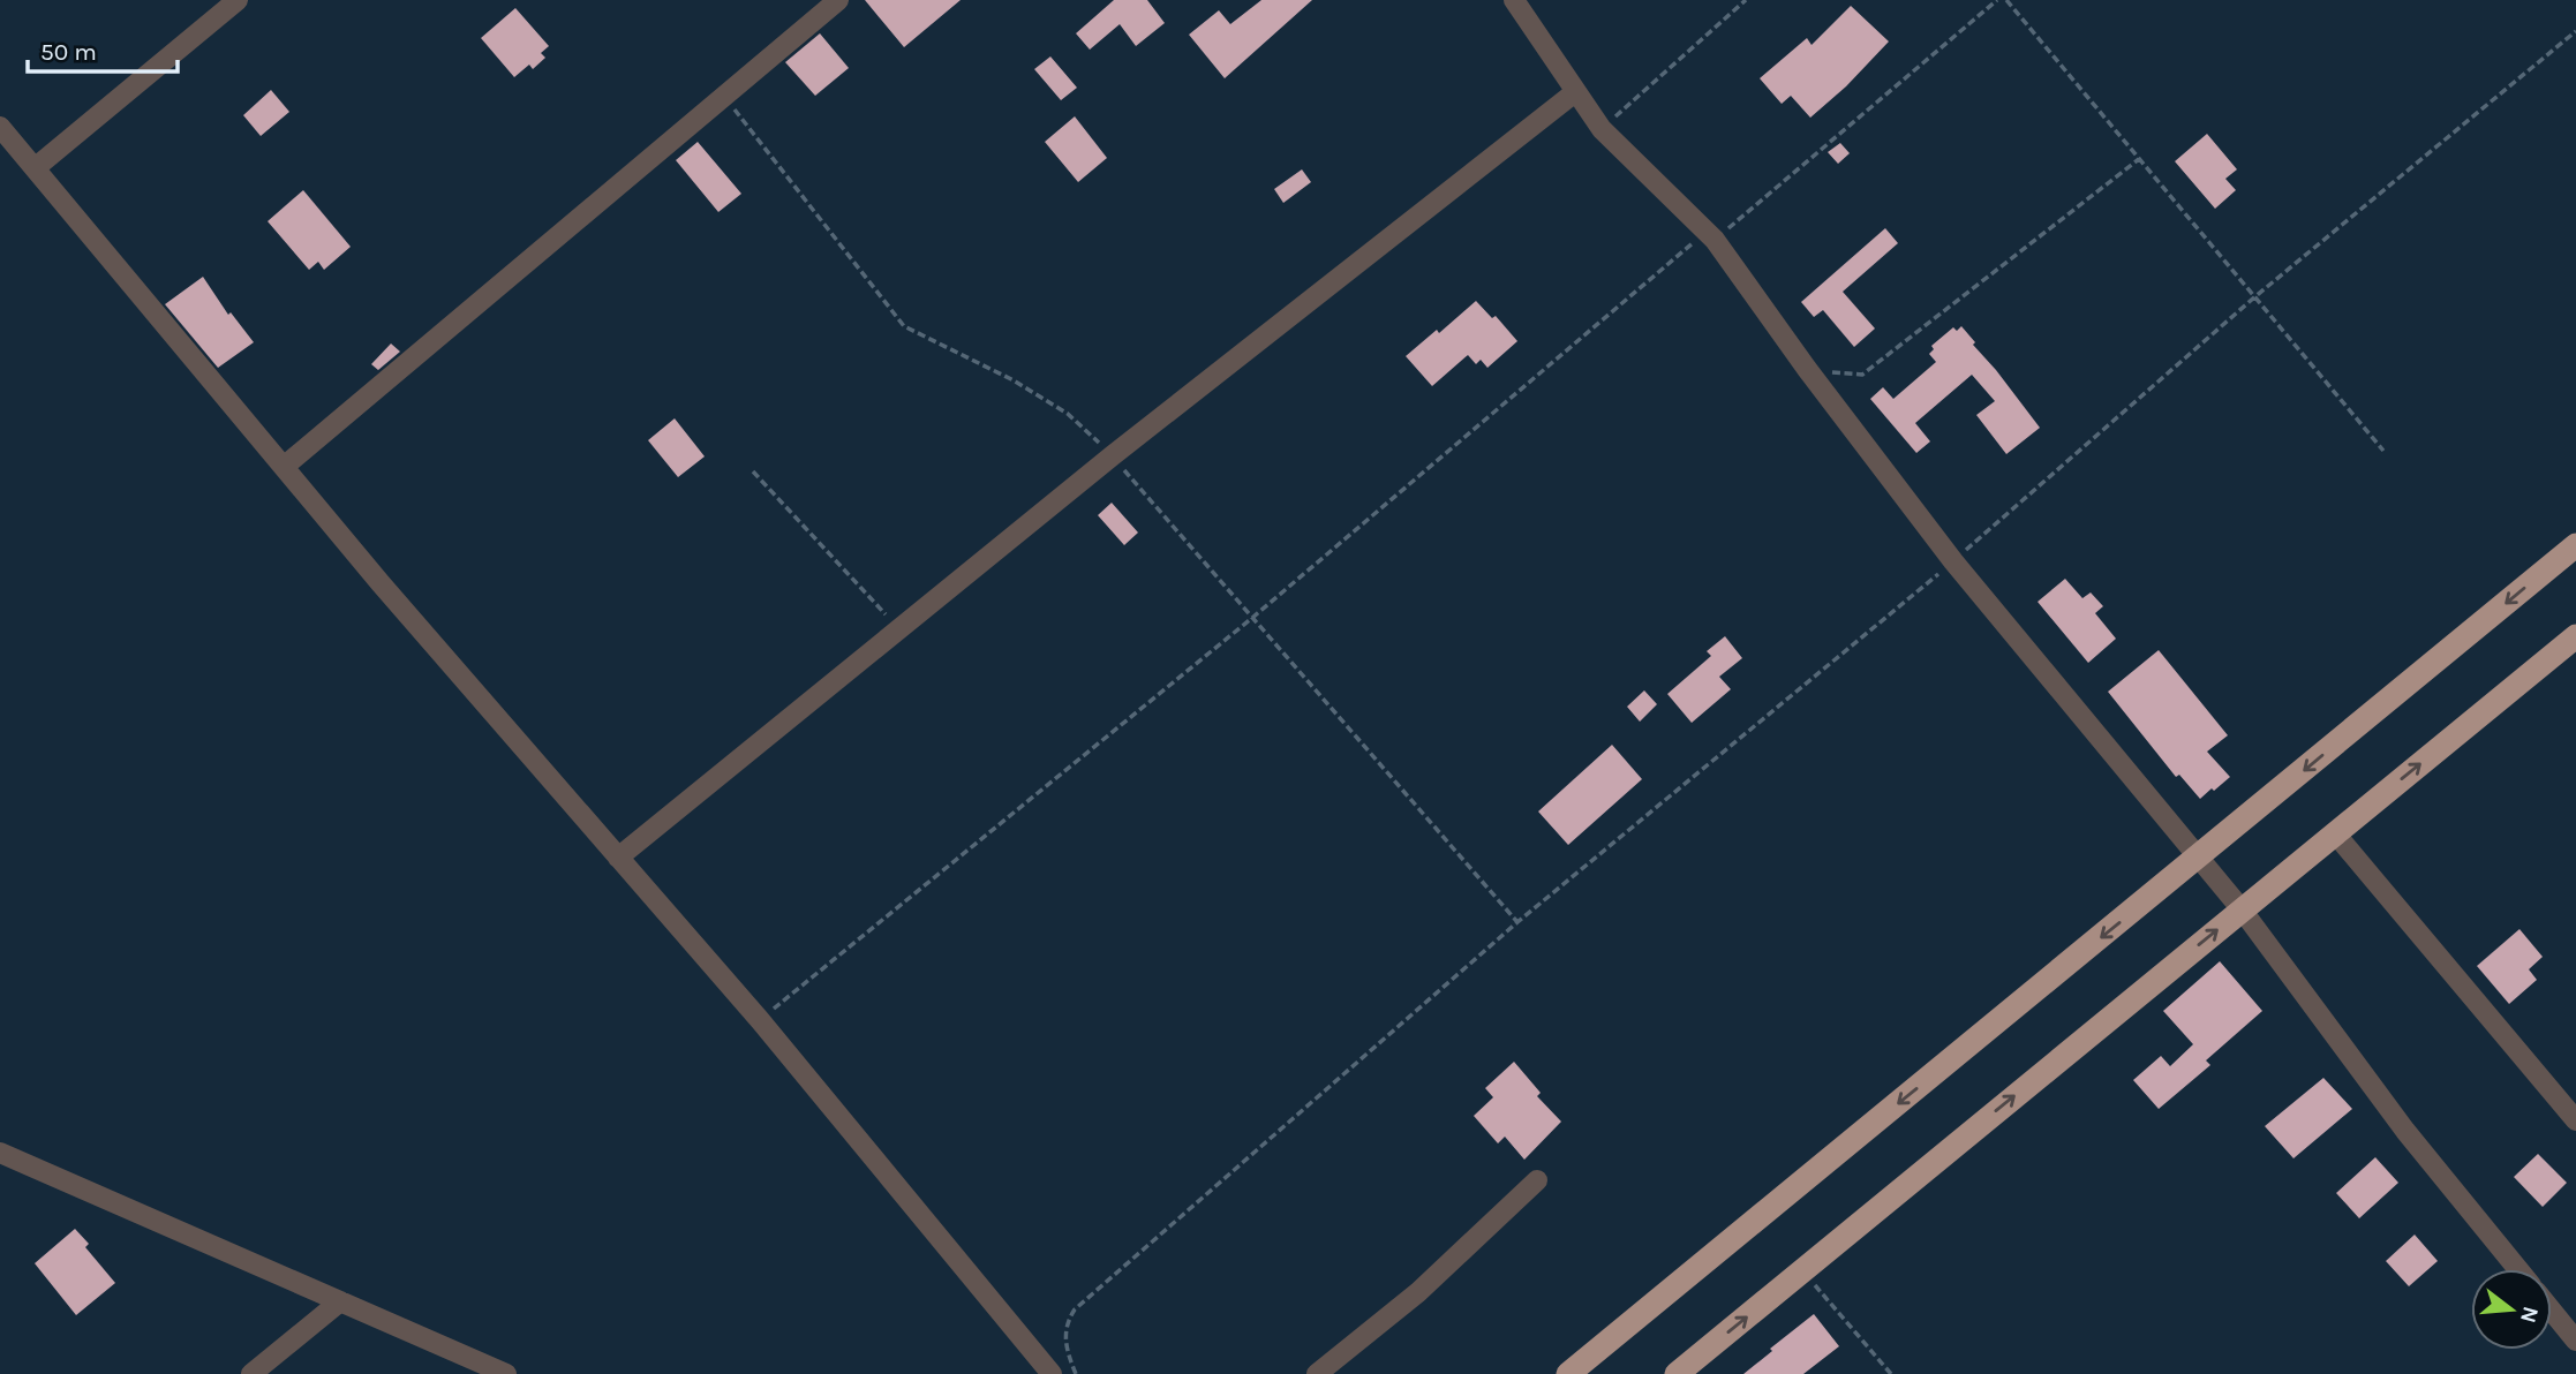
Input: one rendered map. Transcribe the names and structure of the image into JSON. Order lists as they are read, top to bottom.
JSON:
{
  "scale_bar": "50 m",
  "north": "right"
}
